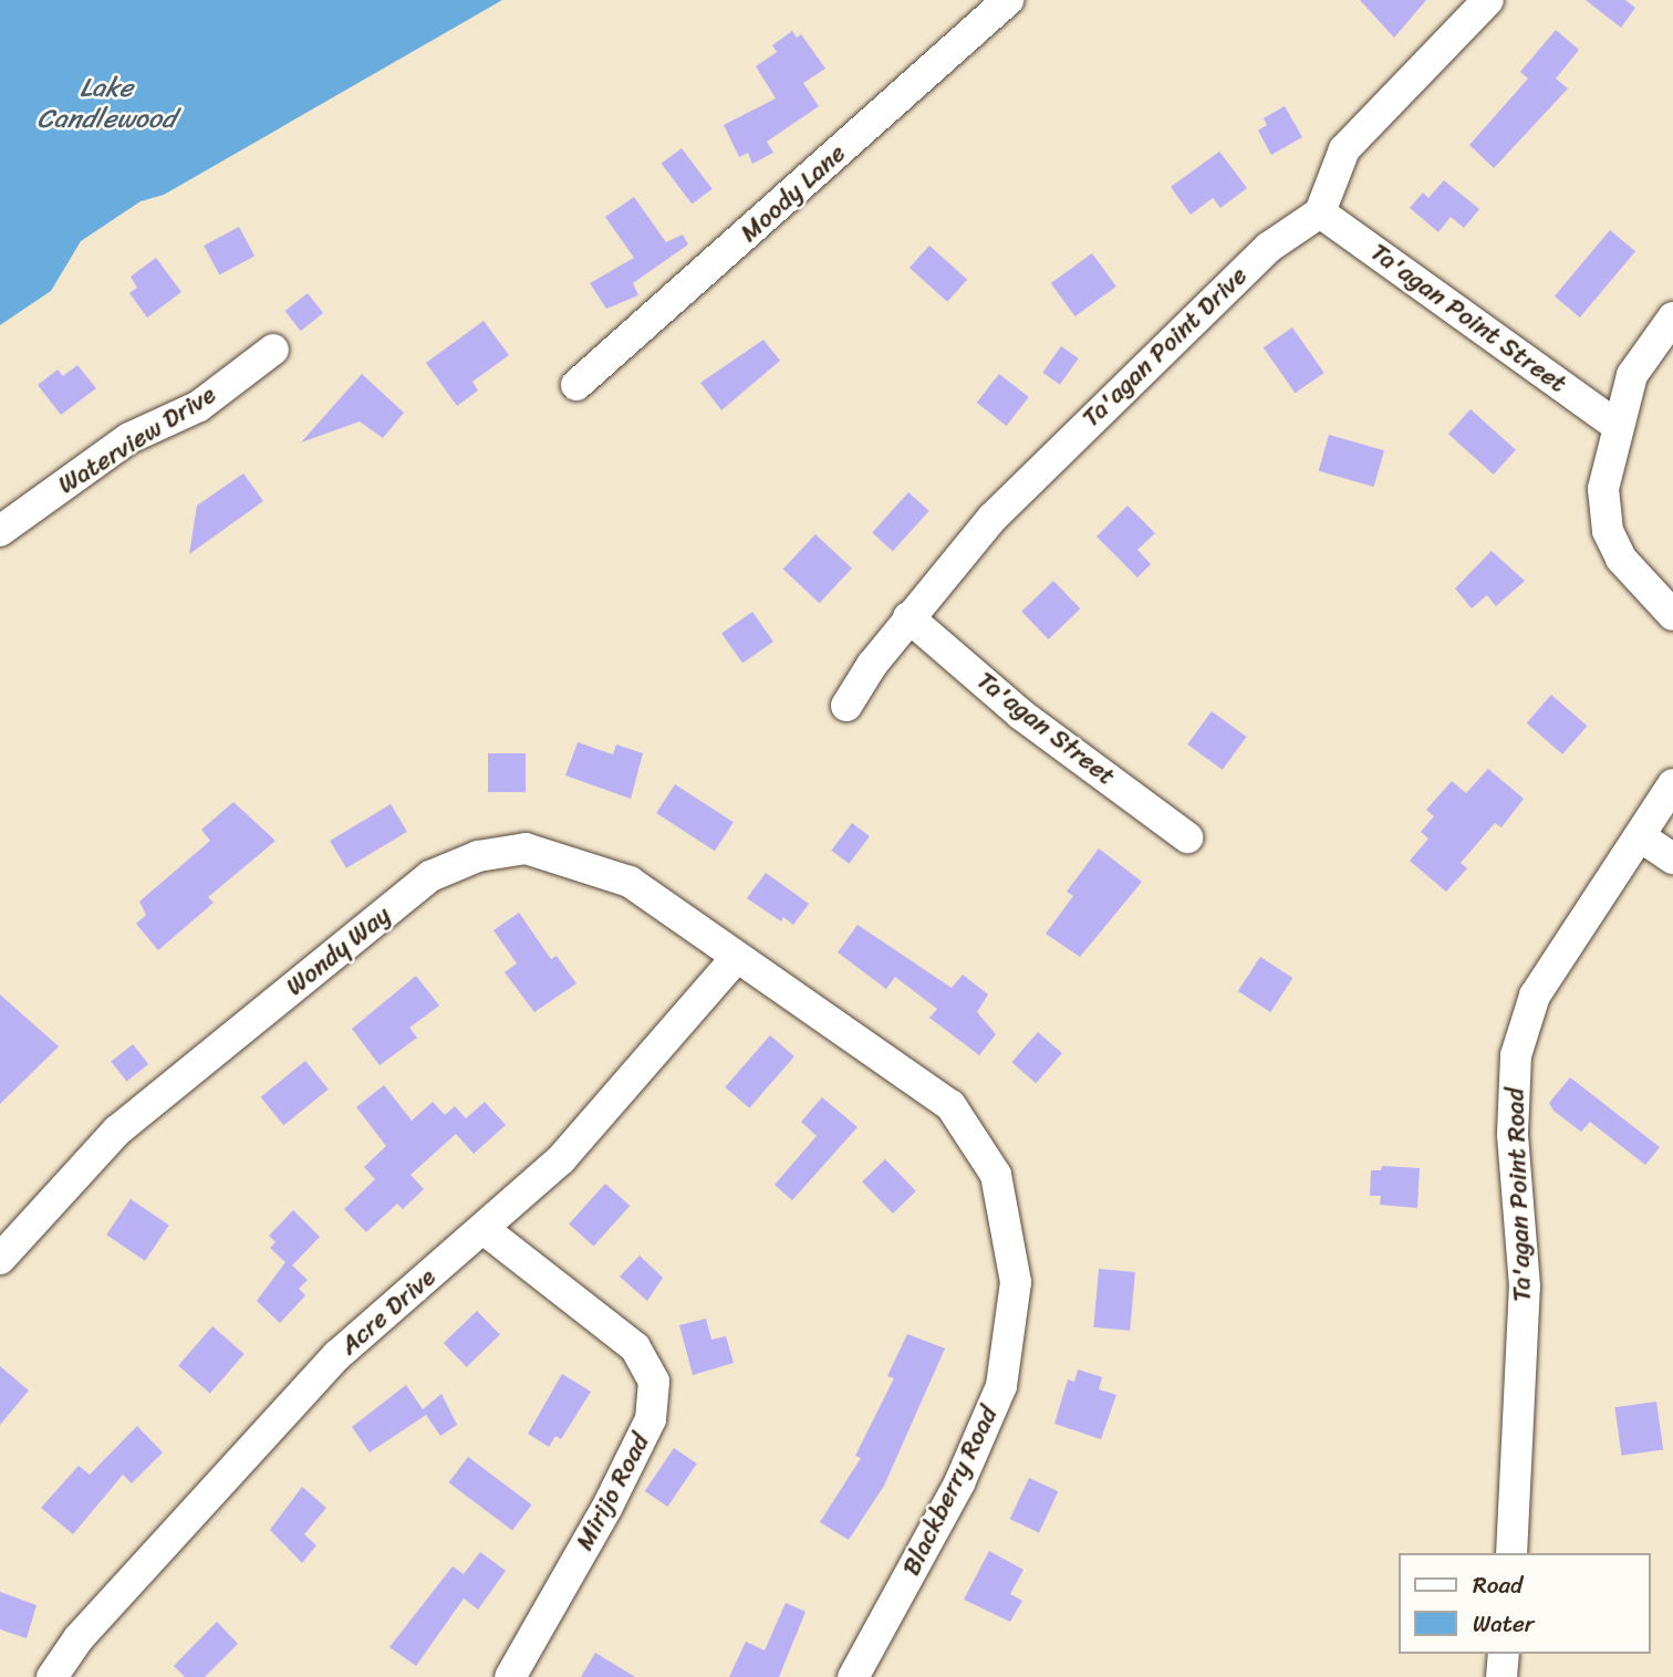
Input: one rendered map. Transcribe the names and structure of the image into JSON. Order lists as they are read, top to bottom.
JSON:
{
  "streets": {
    "street": [
      "Moody Lane",
      "Ta'agan Point Street",
      "Ta'agan Point Drive",
      "Waterview Drive",
      "Ta'agan Street",
      "Wondy Way",
      "Ta'agan Point Road",
      "Acre Drive",
      "Blackberry Road",
      "Mirijo Road"
    ]
  },
  "crossings": [
    ["Ta'agan Point Street", "Ta'agan Point Drive"],
    ["Ta'agan Point Drive", "Ta'agan Street"],
    ["Wondy Way", "Acre Drive"],
    ["Wondy Way", "Blackberry Road"],
    ["Acre Drive", "Blackberry Road"],
    ["Acre Drive", "Mirijo Road"]
  ],
  "water": ["Lake Candlewood"],
  "legend": ["Road", "Water"]
}
